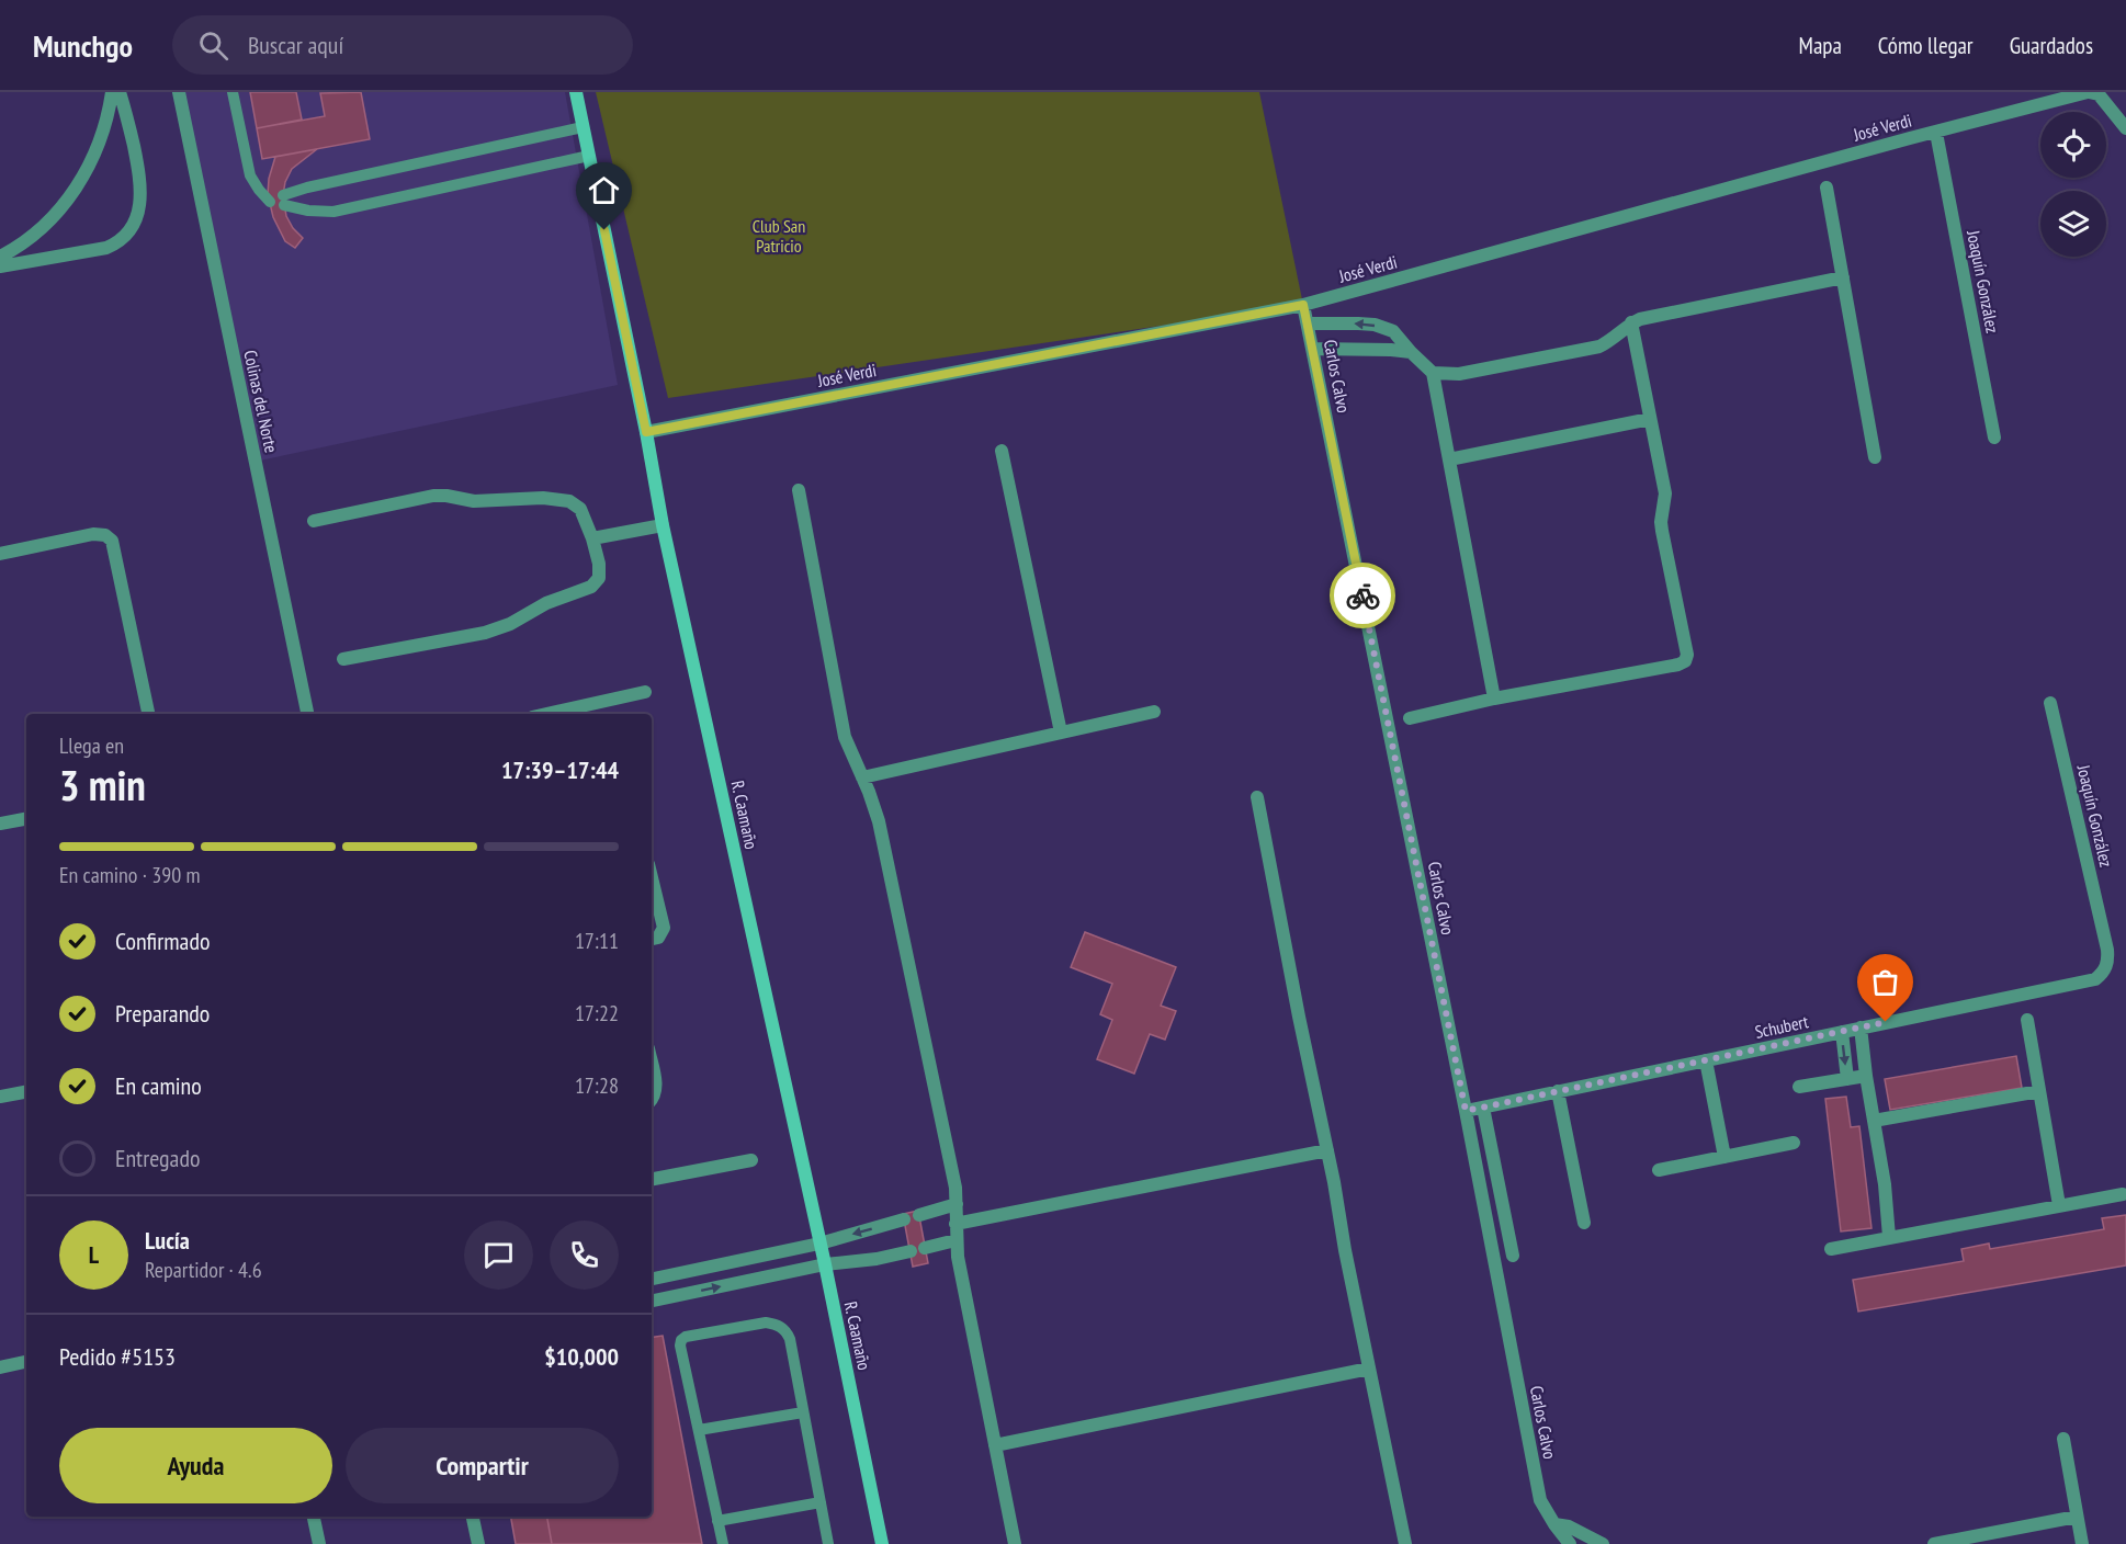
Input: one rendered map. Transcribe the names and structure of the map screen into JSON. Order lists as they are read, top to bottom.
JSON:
{
  "streets": {
    "street": [
      "José Verdi",
      "Joaquín González",
      "Carlos Calvo",
      "Colinas del Norte",
      "R. Caamaño",
      "Schubert"
    ]
  },
  "crossings": [
    ["José Verdi", "Joaquín González"],
    ["José Verdi", "Carlos Calvo"],
    ["José Verdi", "R. Caamaño"],
    ["Joaquín González", "Schubert"],
    ["Carlos Calvo", "Schubert"]
  ],
  "parks": ["Club San Patricio"],
  "page": {
    "header": "Munchgo",
    "search": "Buscar aquí",
    "nav": ["Mapa", "Cómo llegar", "Guardados"],
    "heading": ["3 min", "Llega en", "17:39–17:44"],
    "panel": [
      "Lucía",
      "Repartidor · 4.6",
      "Pedido #5153",
      "$10,000"
    ],
    "bar": "En camino · 390 m",
    "list": [
      ["Confirmado", "17:11"],
      ["Preparando", "17:22"],
      ["En camino", "17:28"],
      "Entregado"
    ],
    "round": "L",
    "buttons": ["Ayuda", "Compartir"]
  }
}
